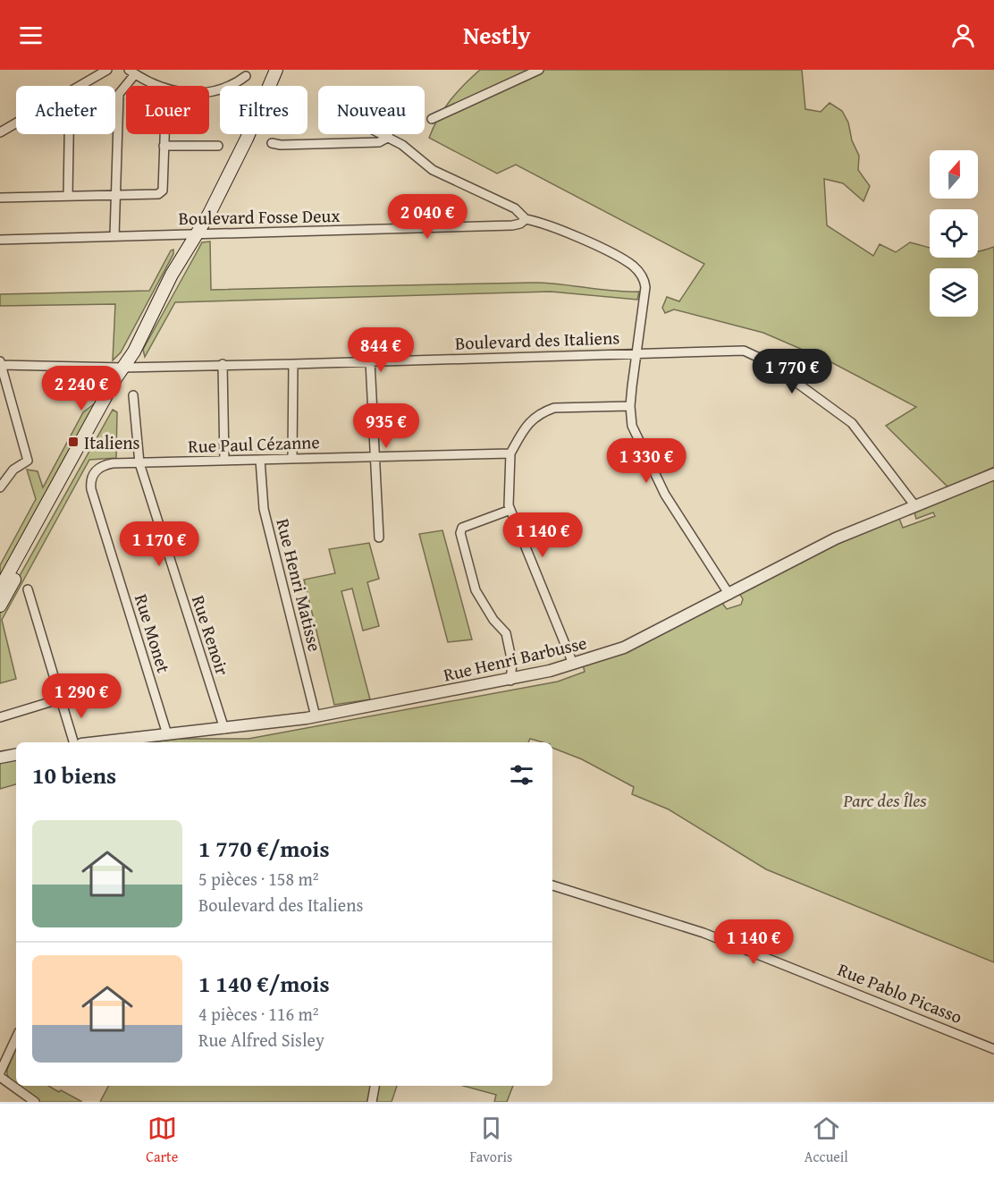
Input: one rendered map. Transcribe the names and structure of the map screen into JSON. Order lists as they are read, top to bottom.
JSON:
{
  "streets": {
    "street": [
      "Boulevard Fosse Deux",
      "Boulevard des Italiens",
      "Rue Paul Cézanne",
      "Rue Henri Matisse",
      "Rue Monet",
      "Rue Renoir",
      "Rue Henri Barbusse",
      "Rue Pablo Picasso"
    ]
  },
  "crossings": [
    ["Boulevard des Italiens", "Rue Henri Barbusse"],
    ["Rue Paul Cézanne", "Rue Henri Matisse"],
    ["Rue Paul Cézanne", "Rue Monet"],
    ["Rue Paul Cézanne", "Rue Renoir"],
    ["Rue Henri Matisse", "Rue Henri Barbusse"],
    ["Rue Monet", "Rue Henri Barbusse"],
    ["Rue Renoir", "Rue Henri Barbusse"]
  ],
  "parks": ["Parc des Îles"],
  "places": {
    "transit": ["Italiens"]
  },
  "north": "top",
  "page": {
    "header": "Nestly",
    "chip": [
      "Acheter",
      "Louer",
      "Filtres",
      "Nouveau"
    ],
    "price": [
      "2 040 €",
      "844 €",
      "1 770 €",
      "2 240 €",
      "935 €",
      "1 330 €",
      "1 140 €",
      "1 170 €",
      "1 290 €",
      "1 140 €"
    ],
    "heading": "10 biens",
    "list": [
      {
        "name": "1 770 €/mois",
        "note": "5 pièces · 158 m² · Boulevard des Italiens"
      },
      {
        "name": "1 140 €/mois",
        "note": "4 pièces · 116 m² · Rue Alfred Sisley"
      }
    ],
    "tabs": ["Carte", "Favoris", "Accueil"]
  }
}
